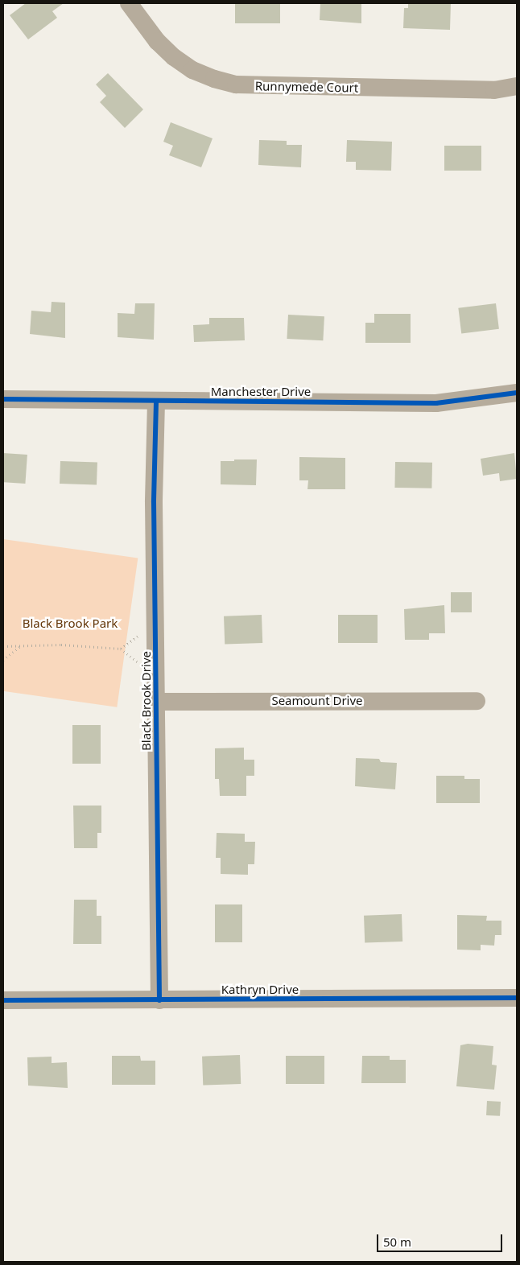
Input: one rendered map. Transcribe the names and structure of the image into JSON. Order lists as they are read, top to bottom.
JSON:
{
  "streets": {
    "street": [
      "Runnymede Court",
      "Manchester Drive",
      "Black Brook Drive",
      "Seamount Drive",
      "Kathryn Drive"
    ]
  },
  "crossings": [
    ["Manchester Drive", "Black Brook Drive"],
    ["Black Brook Drive", "Seamount Drive"],
    ["Black Brook Drive", "Kathryn Drive"]
  ],
  "parks": ["Black Brook Park"],
  "scale_bar": "50 m"
}
